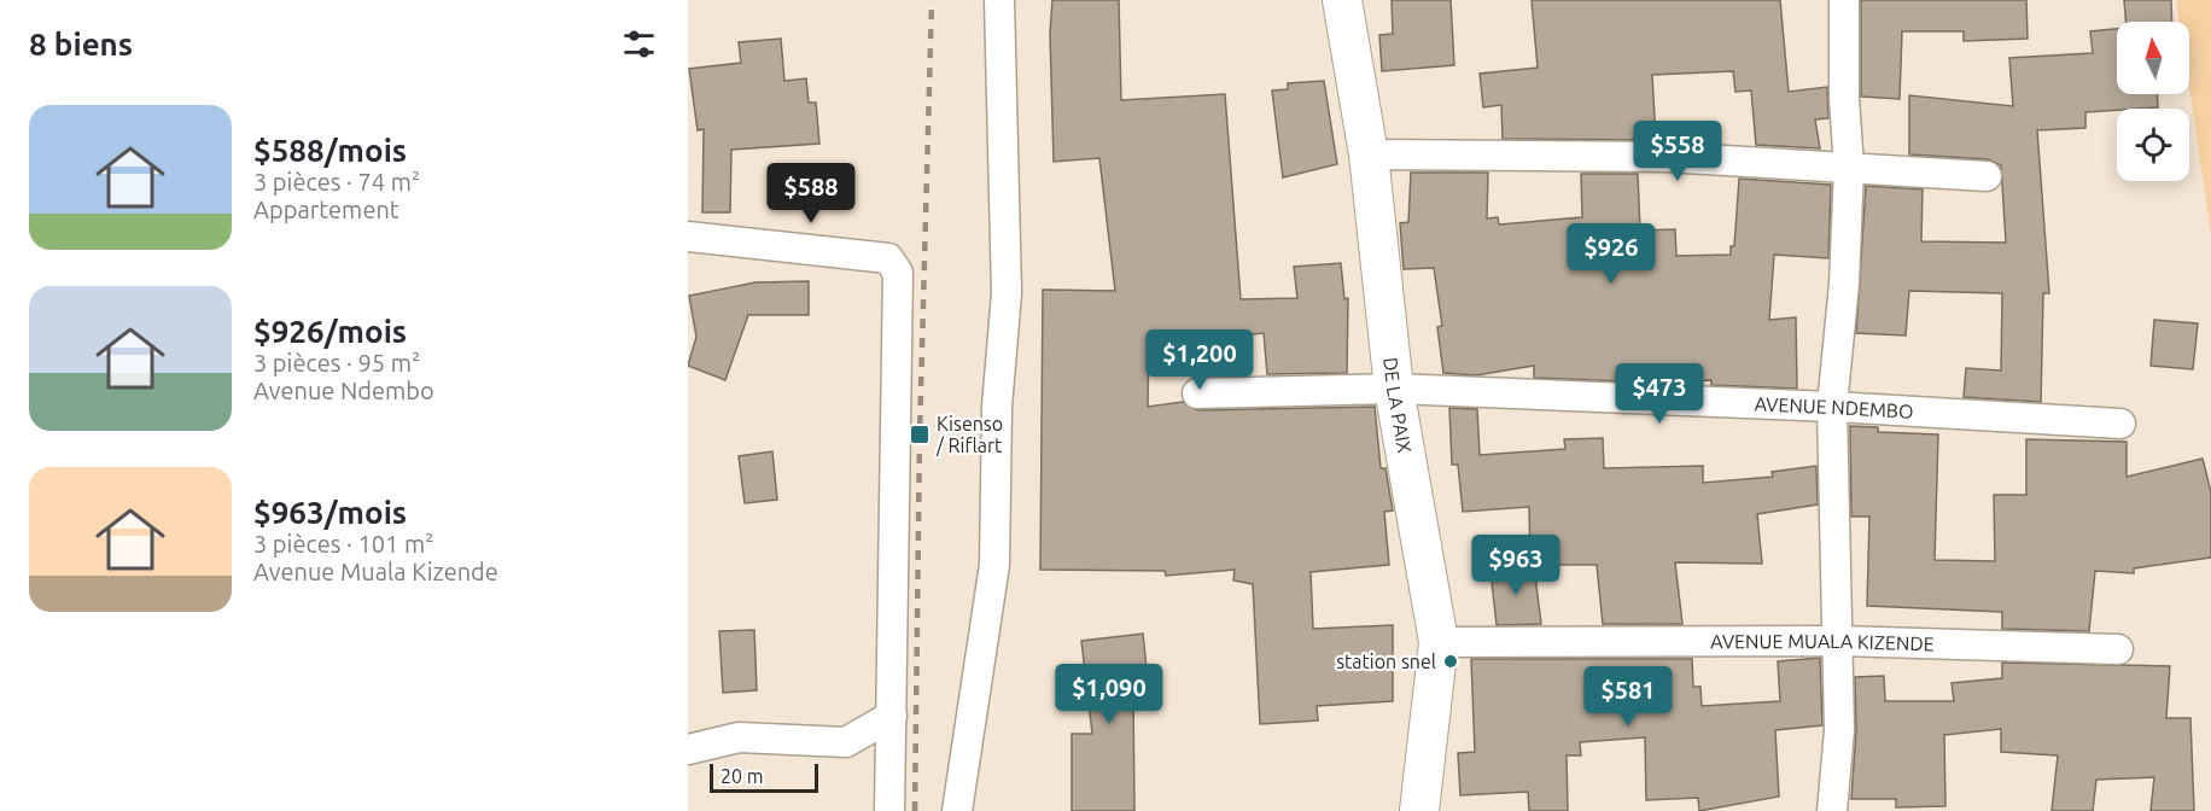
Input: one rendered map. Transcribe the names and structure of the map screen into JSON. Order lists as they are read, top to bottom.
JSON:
{
  "streets": {
    "street": ["DE LA PAIX", "AVENUE NDEMBO", "AVENUE MUALA KIZENDE"]
  },
  "crossings": [
    ["DE LA PAIX", "AVENUE NDEMBO"],
    ["DE LA PAIX", "AVENUE MUALA KIZENDE"]
  ],
  "places": {
    "transit": ["Kisenso / Riflart"],
    "other": ["station snel"]
  },
  "scale_bar": "20 m",
  "north": "top",
  "page": {
    "heading": "8 biens",
    "list": [
      {
        "name": "$588/mois",
        "note": "3 pièces · 74 m² · Appartement"
      },
      {
        "name": "$926/mois",
        "note": "3 pièces · 95 m² · Avenue Ndembo"
      },
      {
        "name": "$963/mois",
        "note": "3 pièces · 101 m² · Avenue Muala Kizende"
      }
    ],
    "price": [
      "$558",
      "$588",
      "$926",
      "$1,200",
      "$473",
      "$963",
      "$1,090",
      "$581"
    ],
    "scale": "20 m"
  }
}
